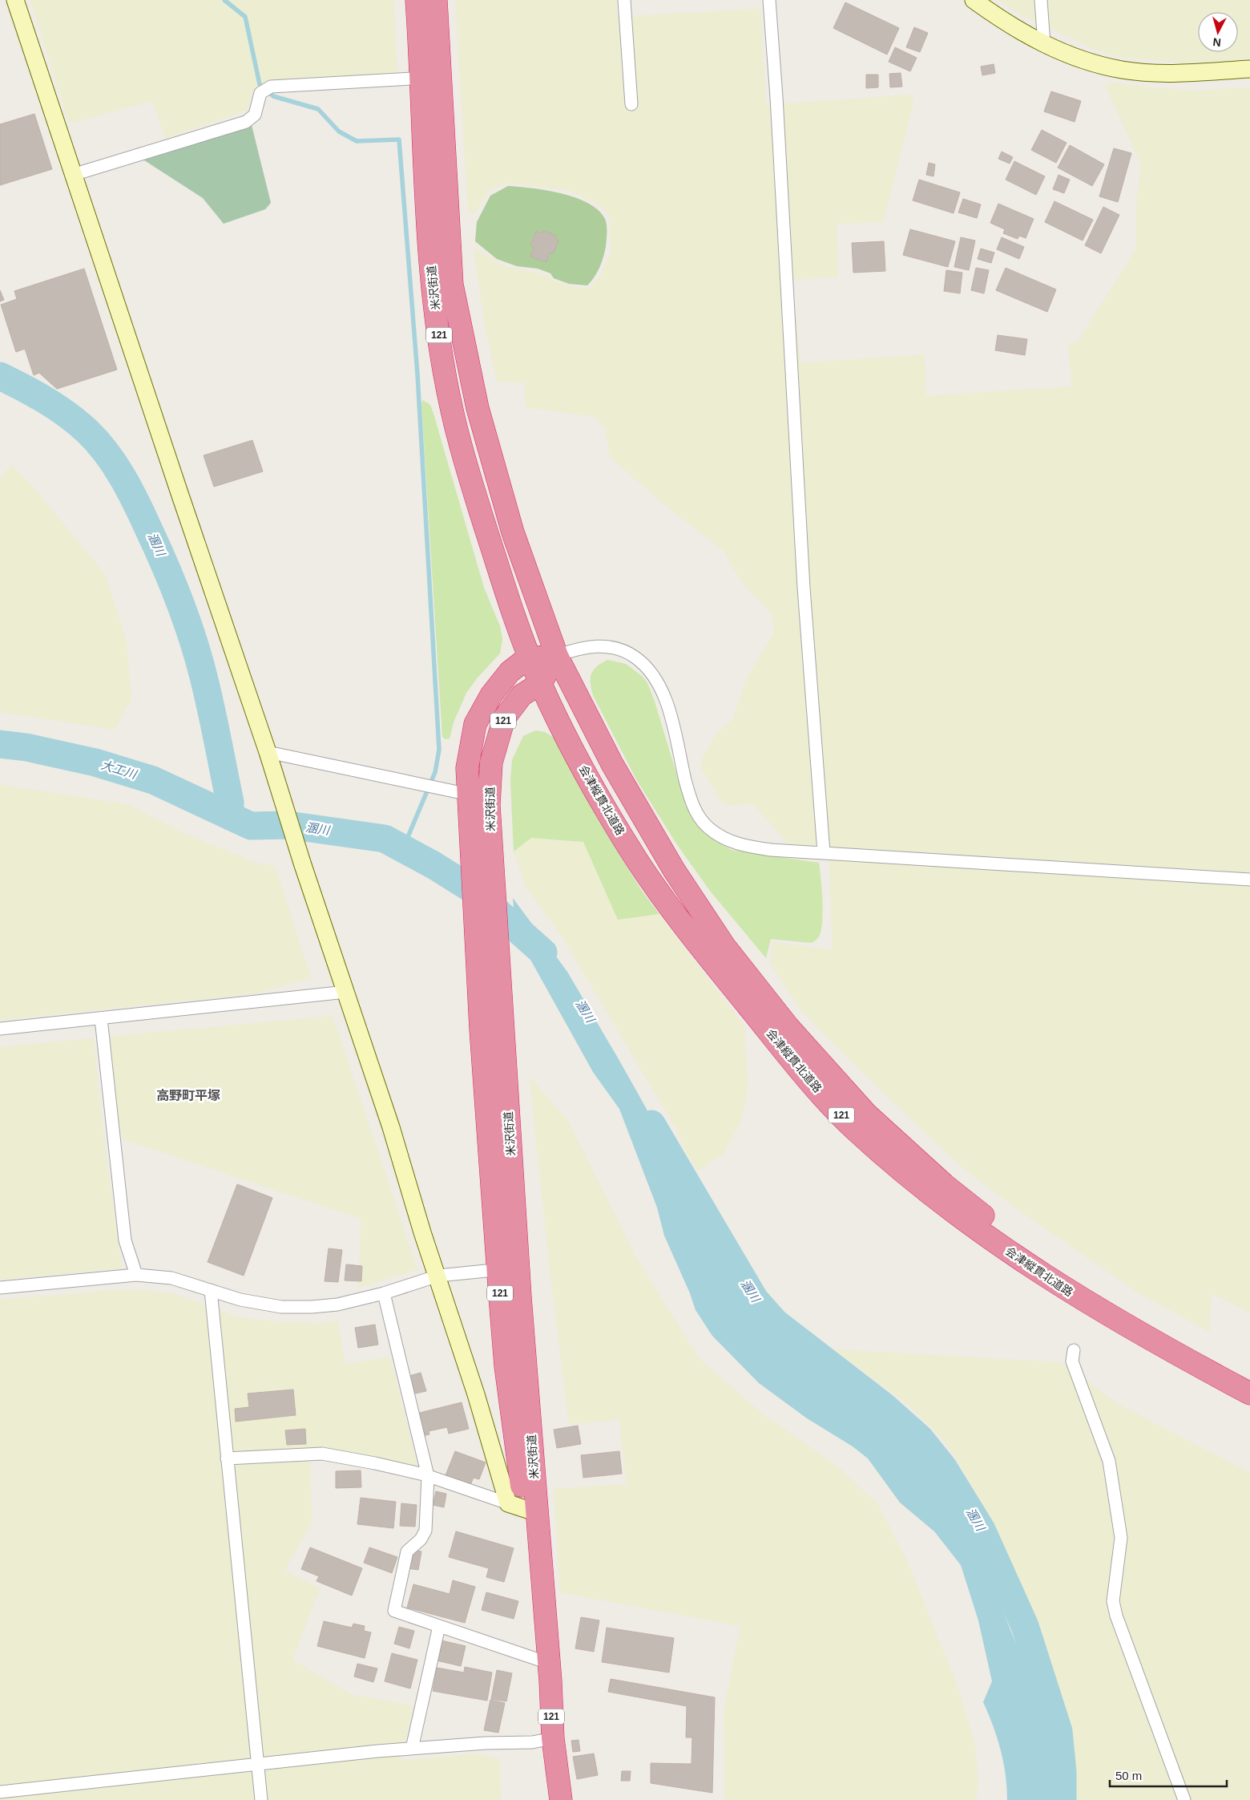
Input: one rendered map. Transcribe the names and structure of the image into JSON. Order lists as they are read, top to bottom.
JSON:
{
  "streets": {
    "highway": ["米沢街道", "121", "会津縦貫北道路"]
  },
  "crossings": [
    ["米沢街道", "121"],
    ["米沢街道", "会津縦貫北道路"],
    ["121", "会津縦貫北道路"]
  ],
  "districts": ["高野町平塚"],
  "water": ["溷川", "大工川"],
  "scale_bar": "50 m",
  "north": "bottom"
}
